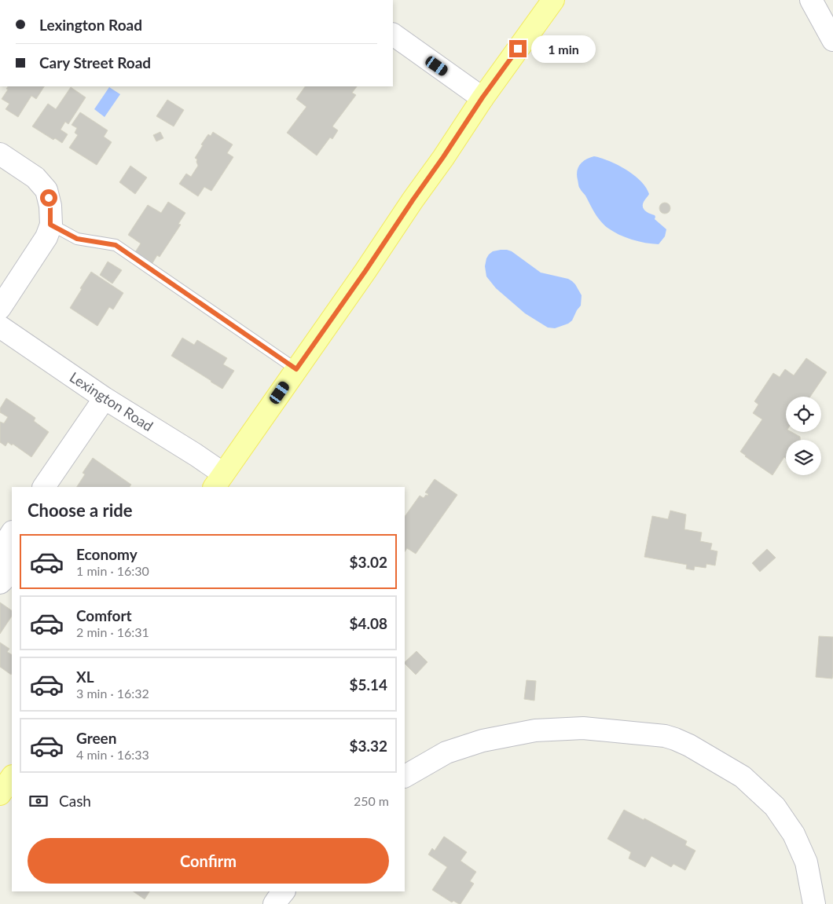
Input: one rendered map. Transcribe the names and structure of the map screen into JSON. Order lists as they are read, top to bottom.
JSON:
{
  "streets": {
    "street": ["Lexington Road"]
  },
  "page": {
    "banner": ["Lexington Road", "Cary Street Road"],
    "bubble": "1 min",
    "heading": "Choose a ride",
    "list": [
      {
        "name": "Economy",
        "note": "1 min · 16:30",
        "value": "$3.02"
      },
      {
        "name": "Comfort",
        "note": "2 min · 16:31",
        "value": "$4.08"
      },
      {
        "name": "XL",
        "note": "3 min · 16:32",
        "value": "$5.14"
      },
      {
        "name": "Green",
        "note": "4 min · 16:33",
        "value": "$3.32"
      }
    ],
    "pay": ["Cash", "250 m"],
    "buttons": "Confirm"
  }
}
